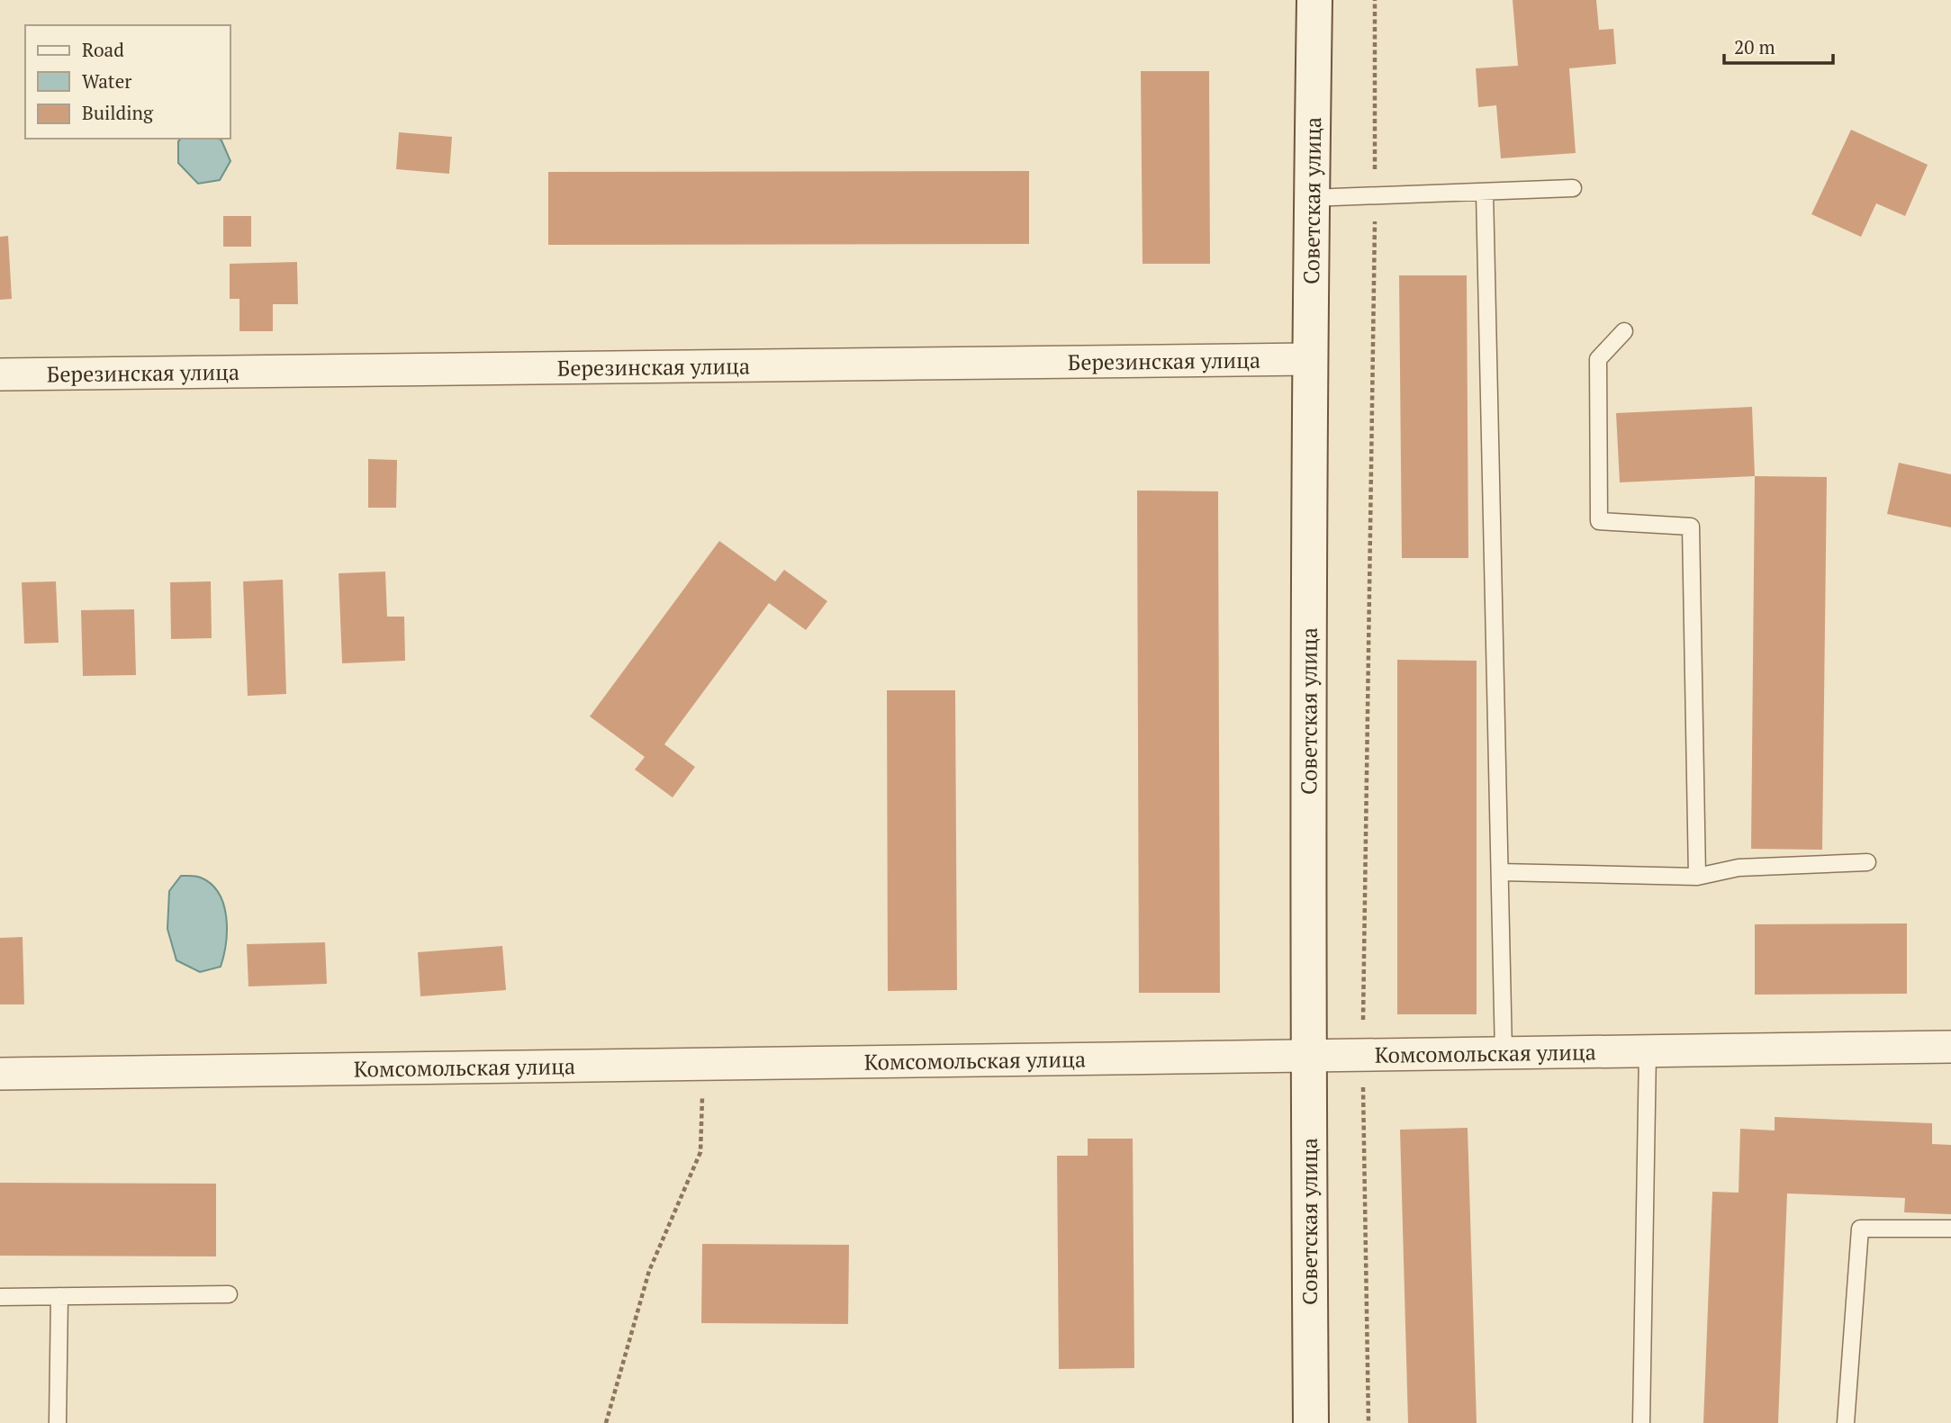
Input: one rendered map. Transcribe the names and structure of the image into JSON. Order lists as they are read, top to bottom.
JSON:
{
  "streets": {
    "street": ["Советская улица", "Березинская улица", "Комсомольская улица"]
  },
  "crossings": [
    ["Советская улица", "Березинская улица"],
    ["Советская улица", "Комсомольская улица"]
  ],
  "legend": ["Road", "Water", "Building"],
  "scale_bar": "20 m"
}
